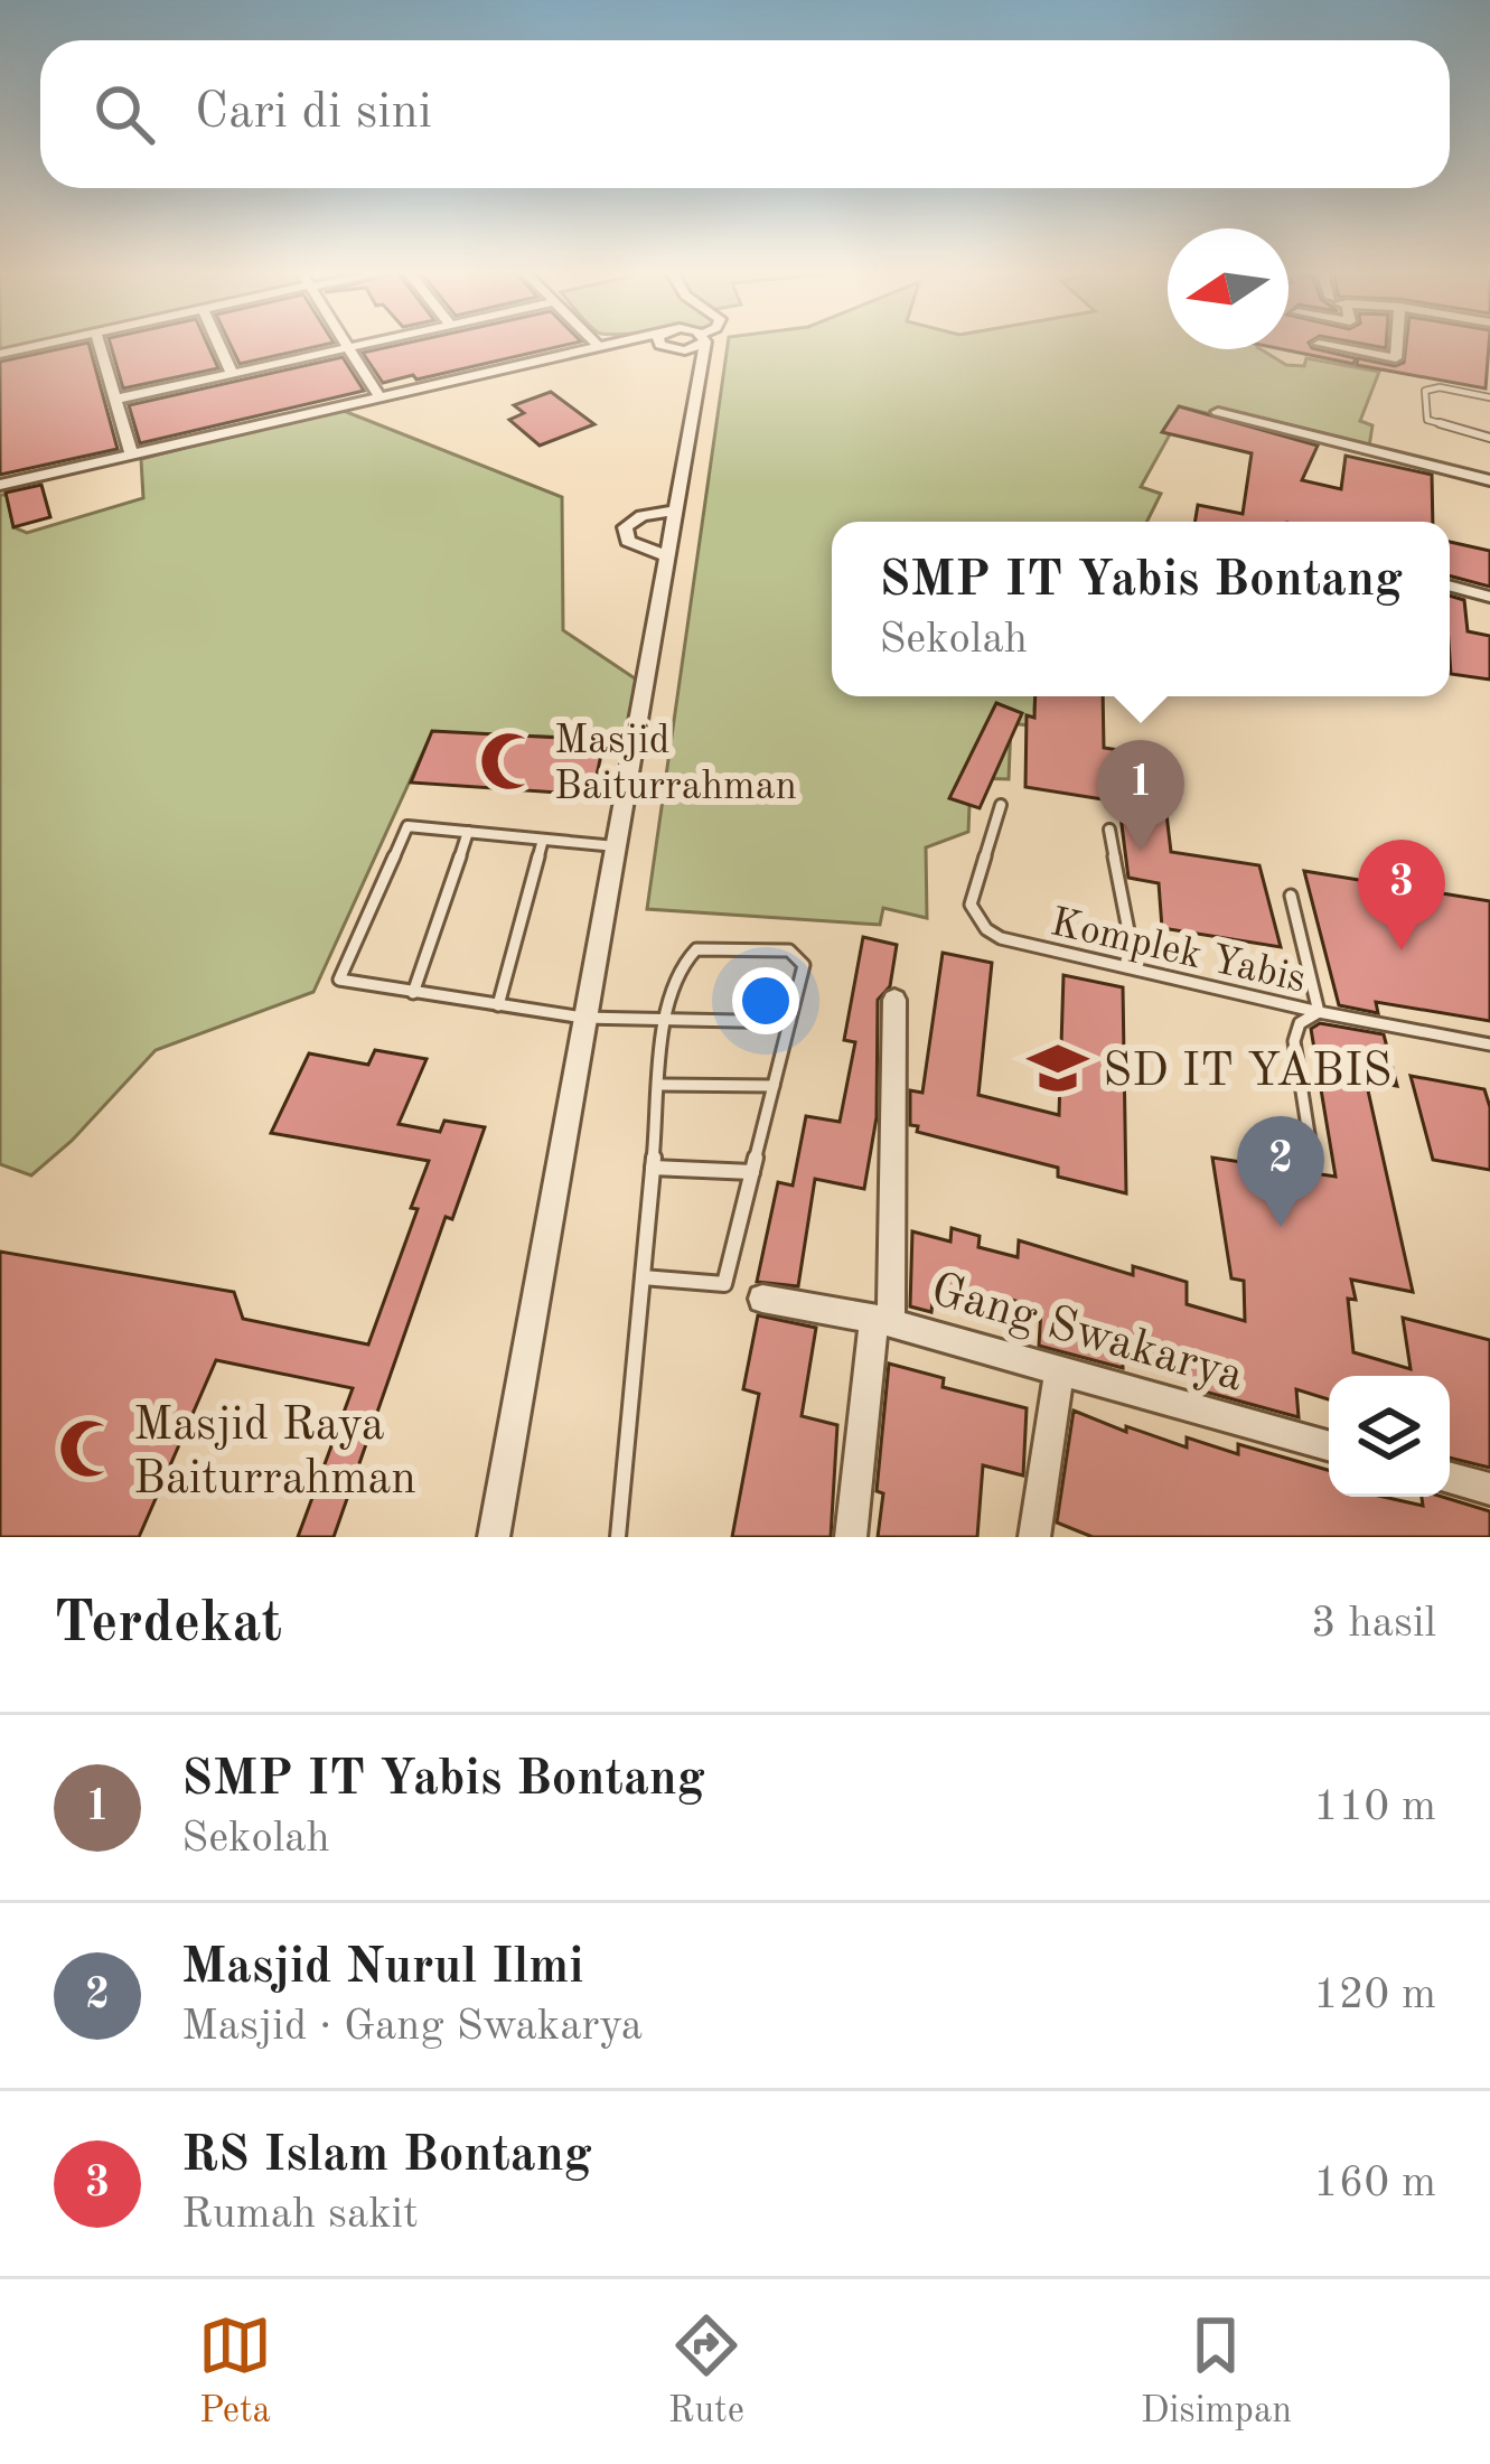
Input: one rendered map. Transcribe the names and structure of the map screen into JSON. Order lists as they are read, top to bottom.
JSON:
{
  "streets": {
    "street": ["Gang Swakarya"],
    "lane": ["Komplek Yabis"]
  },
  "places": {
    "mosque": ["Masjid Baiturrahman", "Masjid Raya Baiturrahman"],
    "school or university": ["SD IT YABIS"]
  },
  "north": "left",
  "page": {
    "search": "Cari di sini",
    "popup": ["SMP IT Yabis Bontang", "Sekolah"],
    "pins": ["1", "3", "2"],
    "heading": ["Terdekat", "3 hasil"],
    "list": [
      {
        "mark": "1",
        "name": "SMP IT Yabis Bontang",
        "note": "Sekolah",
        "value": "110 m"
      },
      {
        "mark": "2",
        "name": "Masjid Nurul Ilmi",
        "note": "Masjid · Gang Swakarya",
        "value": "120 m"
      },
      {
        "mark": "3",
        "name": "RS Islam Bontang",
        "note": "Rumah sakit",
        "value": "160 m"
      }
    ],
    "nav": ["Peta", "Rute", "Disimpan"]
  }
}
